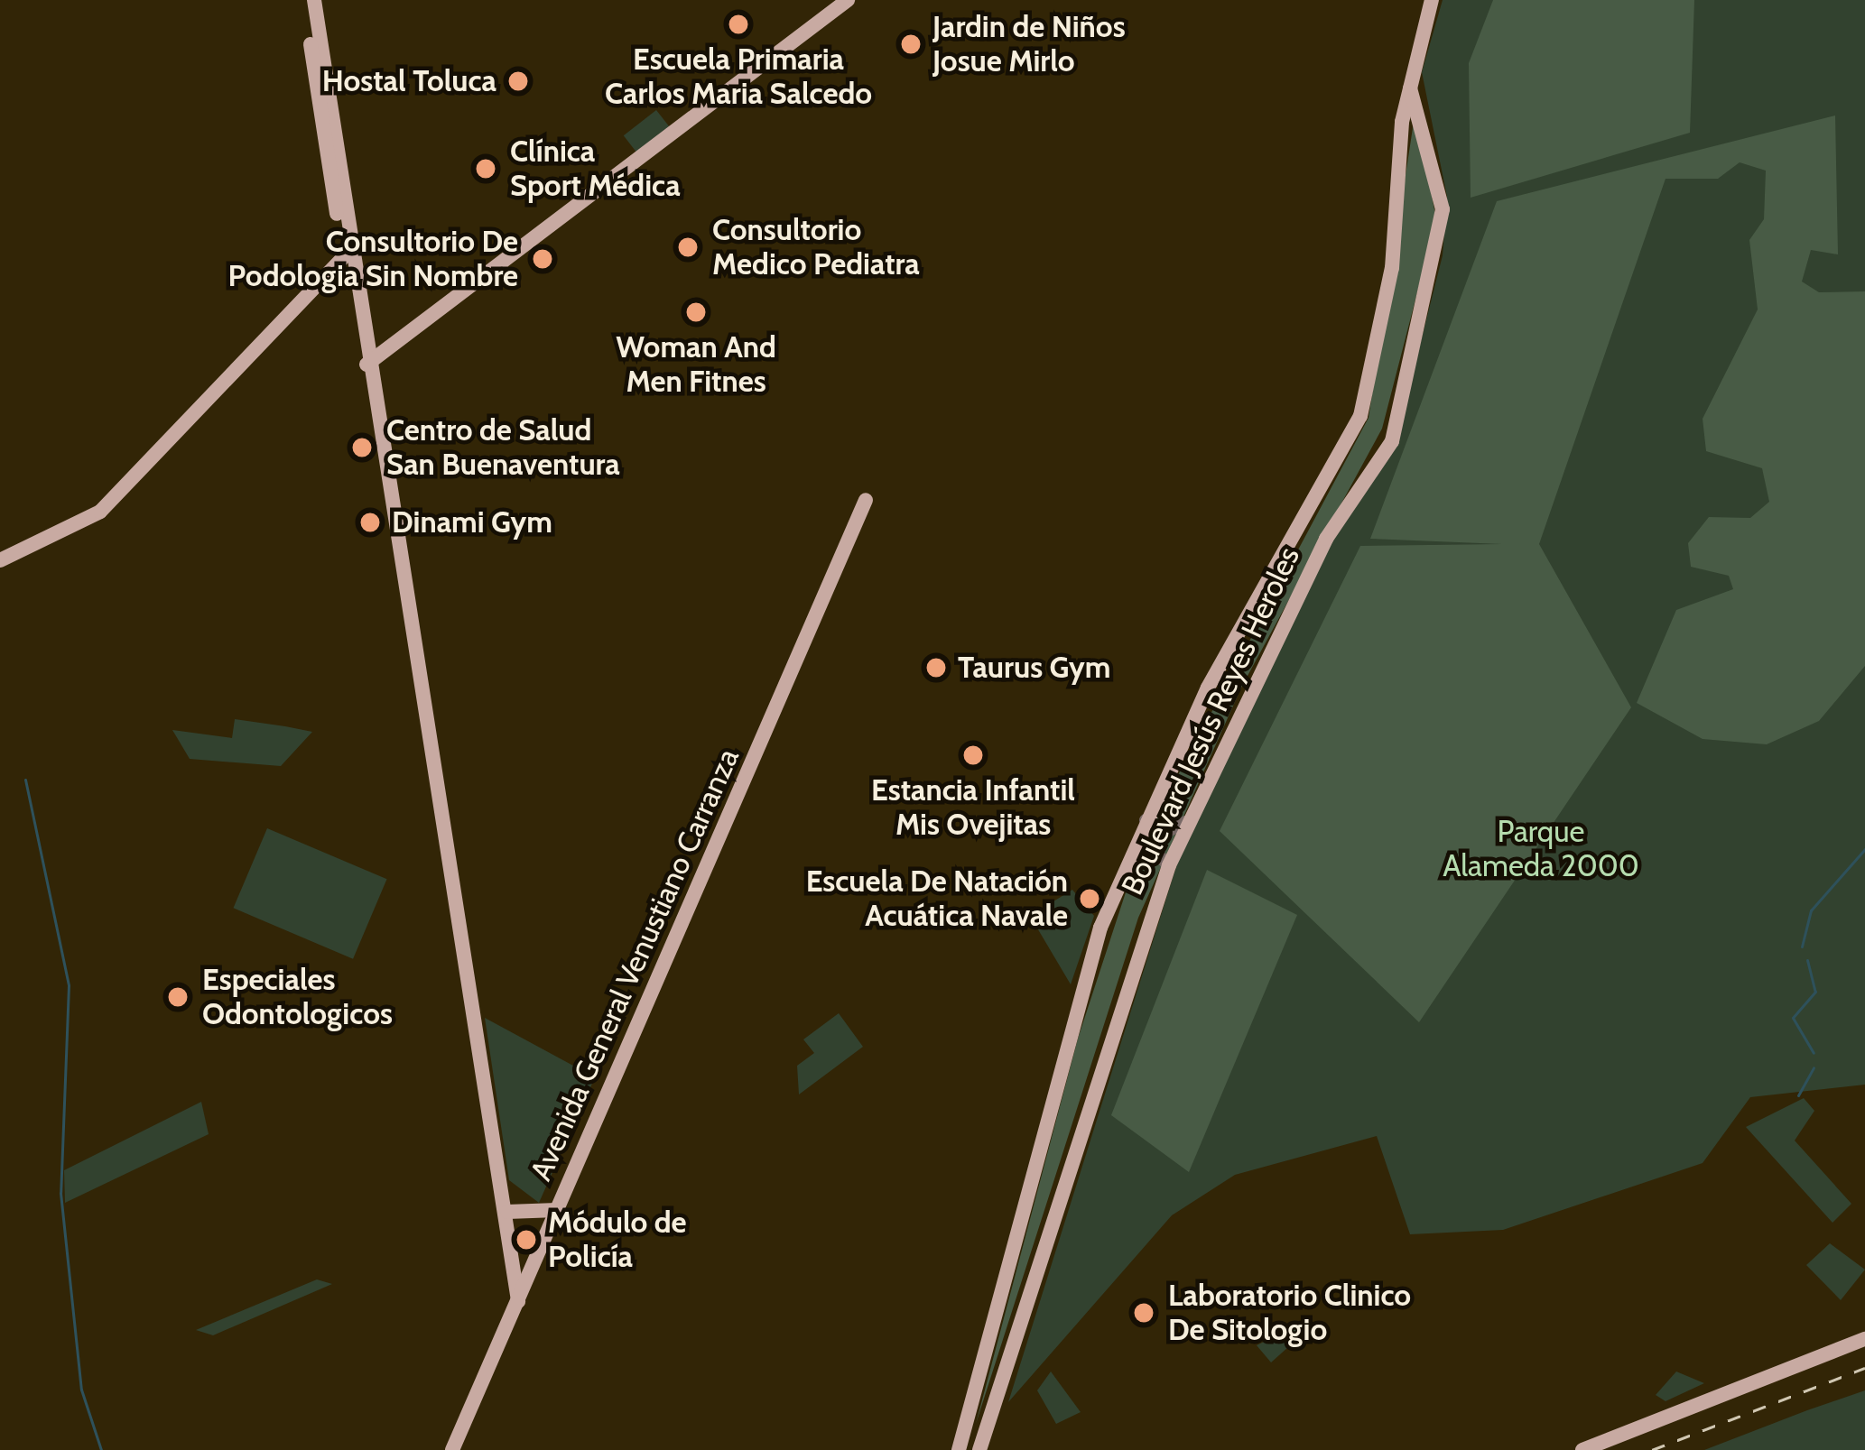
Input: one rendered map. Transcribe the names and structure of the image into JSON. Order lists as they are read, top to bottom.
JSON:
{
  "streets": {
    "main road": ["Boulevard Jesús Reyes Heroles", "Avenida General Venustiano Carranza"]
  },
  "parks": ["Parque Alameda 2000"],
  "places": [
    "Escuela Primaria Carlos Maria Salcedo",
    "Jardin de Niños Josue Mirlo",
    "Hostal Toluca",
    "Clínica Sport Médica",
    "Consultorio Medico Pediatra",
    "Consultorio De Podologia Sin Nombre",
    "Woman And Men Fitnes",
    "Centro de Salud San Buenaventura",
    "Dinami Gym",
    "Taurus Gym",
    "Estancia Infantil Mis Ovejitas",
    "Escuela De Natación Acuática Navale",
    "Especiales Odontologicos",
    "Módulo de Policía",
    "Laboratorio Clinico De Sitologio"
  ]
}
